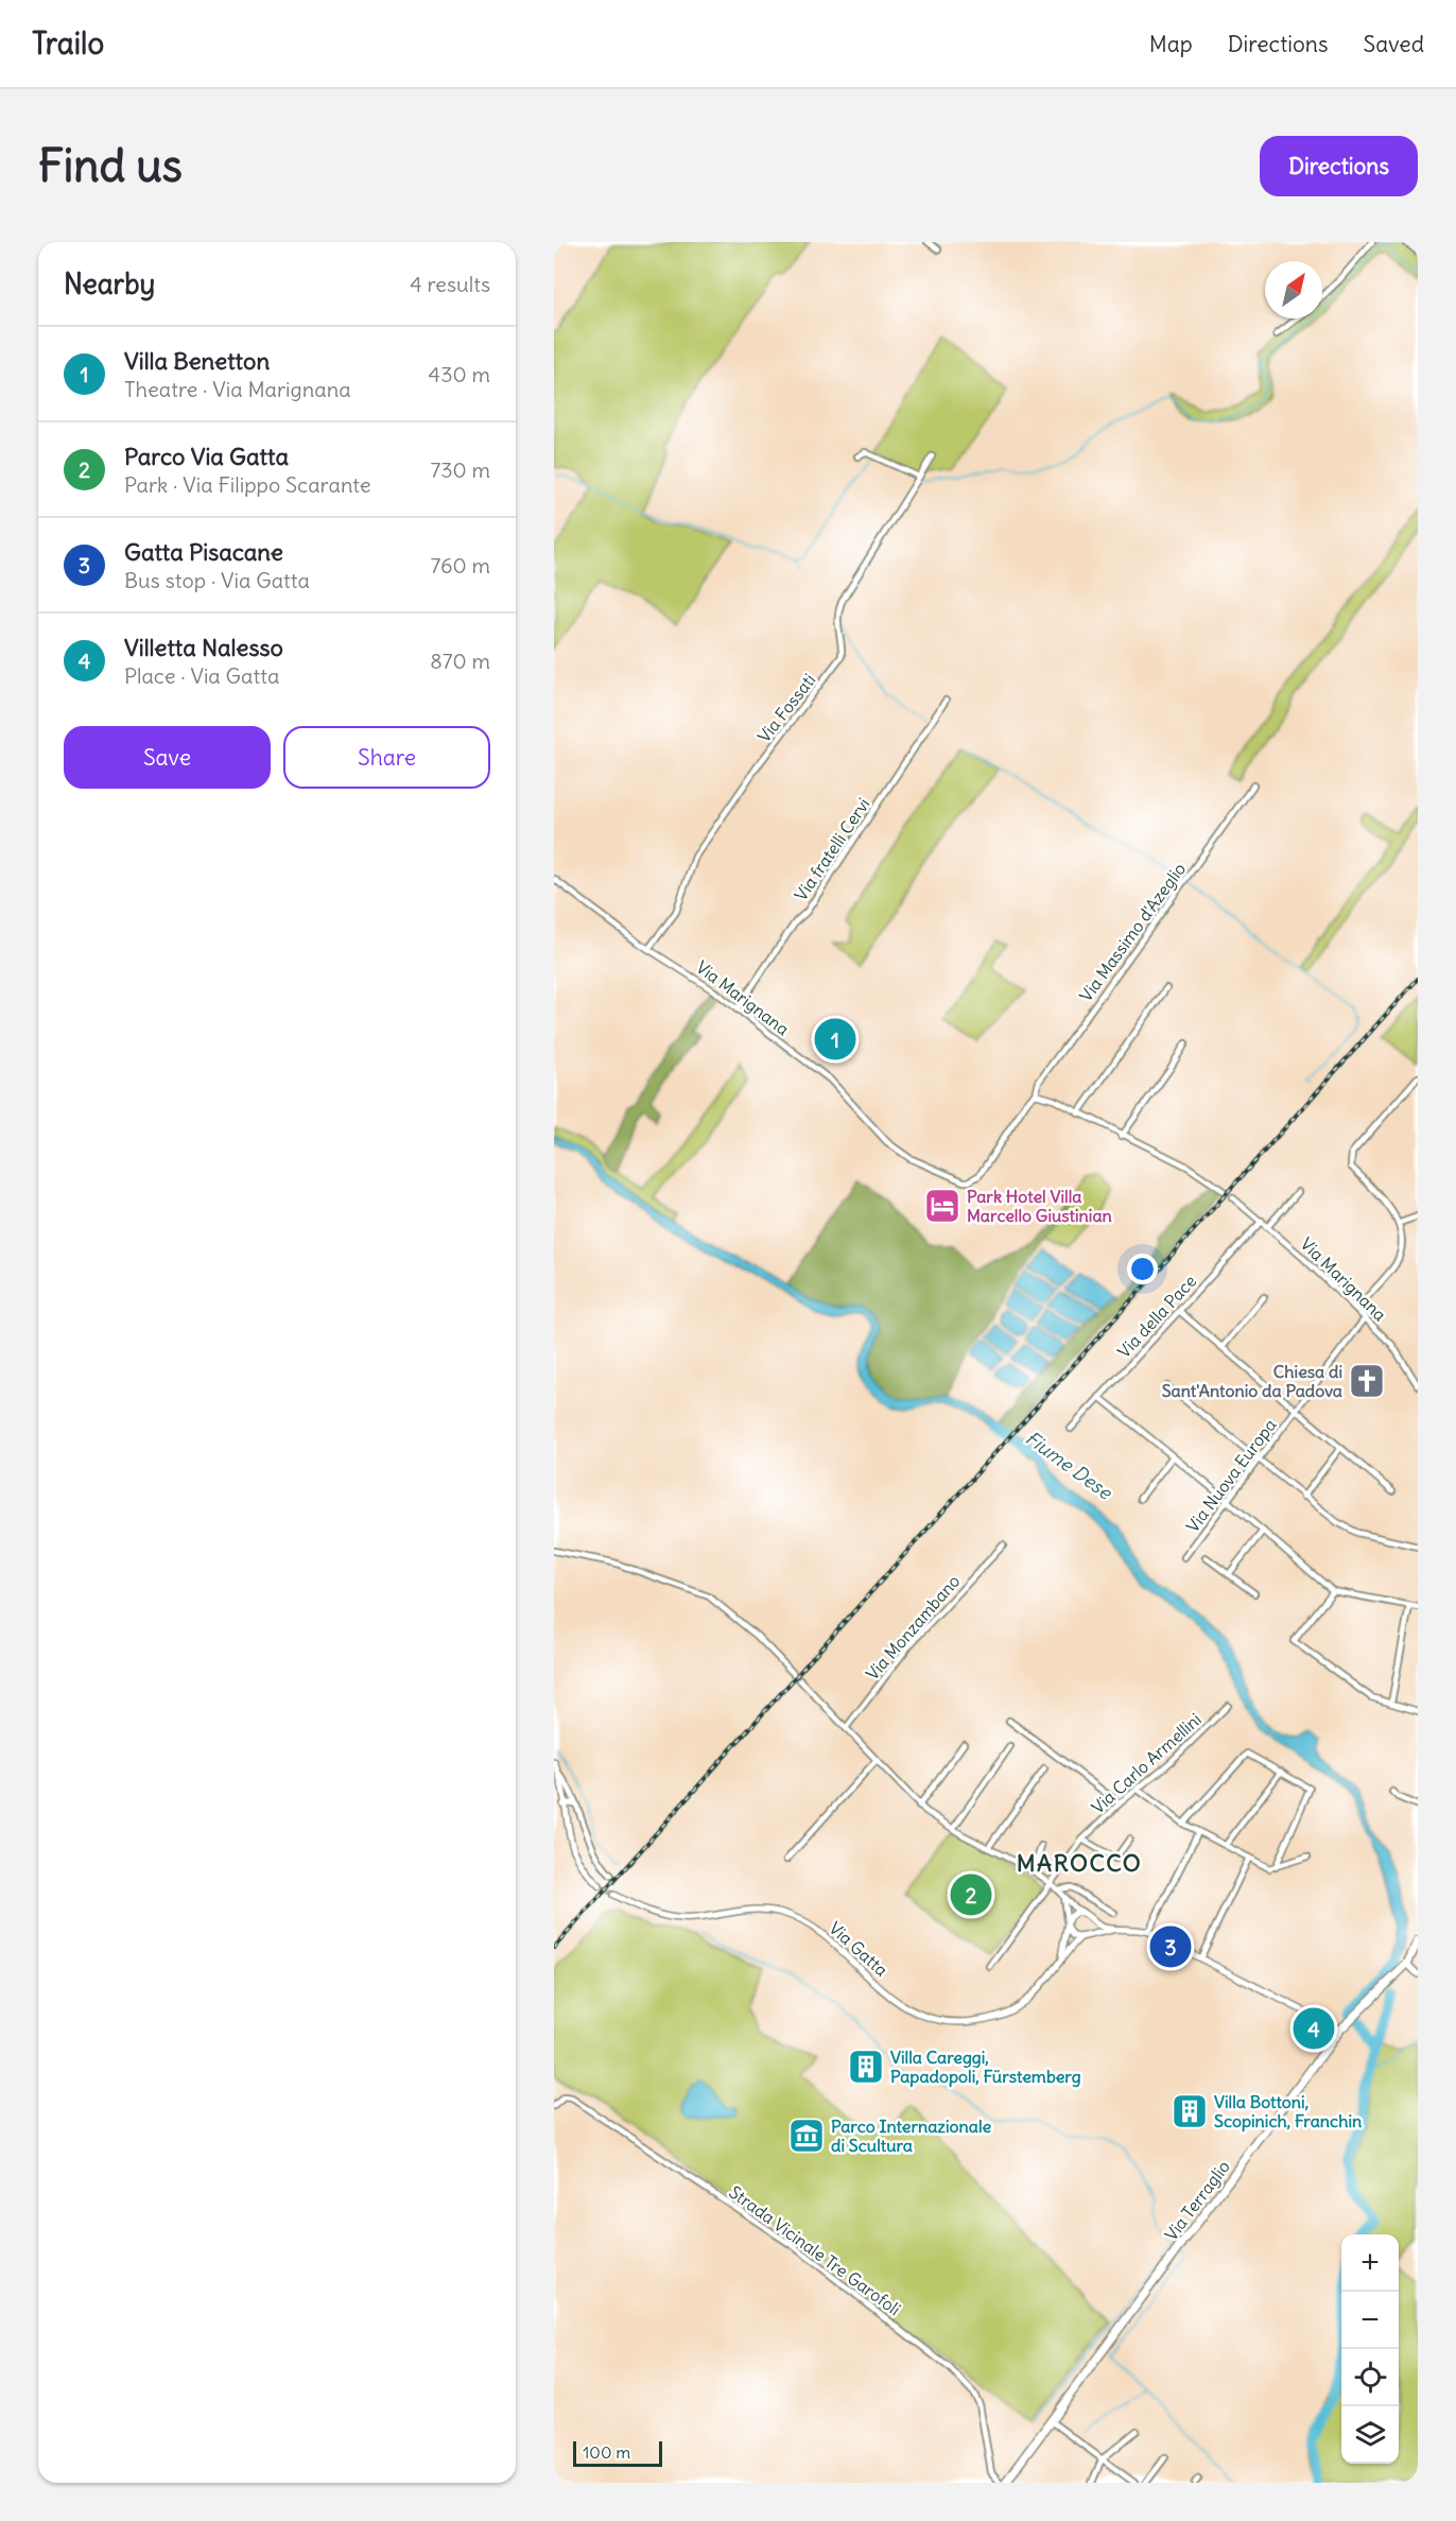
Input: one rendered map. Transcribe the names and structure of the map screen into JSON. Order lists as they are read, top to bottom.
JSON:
{
  "streets": {
    "main road": ["Via Terraglio"],
    "street": [
      "Via Fossati",
      "Via fratelli Cervi",
      "Via Massimo d'Azeglio",
      "Via Marignana",
      "Via della Pace",
      "Via Nuova Europa",
      "Via Monzambano",
      "Via Carlo Armellini",
      "Via Gatta",
      "Strada Vicinale Tre Garofoli"
    ]
  },
  "crossings": [
    ["Via Fossati", "Via Marignana"],
    ["Via fratelli Cervi", "Via Marignana"],
    ["Via Massimo d'Azeglio", "Via Marignana"],
    ["Via Marignana", "Via della Pace"],
    ["Via Marignana", "Via Nuova Europa"],
    ["Via Terraglio", "Strada Vicinale Tre Garofoli"]
  ],
  "districts": ["MAROCCO"],
  "water": ["Fiume Dese"],
  "places": {
    "hotel": ["Park Hotel Villa Marcello Giustinian"],
    "church": ["Chiesa di Sant'Antonio da Padova"],
    "building": ["Villa Careggi, Papadopoli, Fürstemberg", "Villa Bottoni, Scopinich, Franchin"],
    "museum": ["Parco Internazionale di Scultura"]
  },
  "scale_bar": "100 m",
  "north": "top right",
  "page": {
    "header": "Trailo",
    "nav": ["Map", "Directions", "Saved"],
    "buttons": [
      "Directions",
      ["Save", "Share"]
    ],
    "title": "Find us",
    "heading": ["Nearby", "4 results"],
    "list": [
      {
        "mark": "1",
        "name": "Villa Benetton",
        "note": "Theatre · Via Marignana",
        "value": "430 m"
      },
      {
        "mark": "2",
        "name": "Parco Via Gatta",
        "note": "Park · Via Filippo Scarante",
        "value": "730 m"
      },
      {
        "mark": "3",
        "name": "Gatta Pisacane",
        "note": "Bus stop · Via Gatta",
        "value": "760 m"
      },
      {
        "mark": "4",
        "name": "Villetta Nalesso",
        "note": "Place · Via Gatta",
        "value": "870 m"
      }
    ],
    "pins": [
      "1",
      "2",
      "3",
      "4"
    ],
    "map_buttons": ["+", "−"],
    "scale": "100 m"
  }
}
